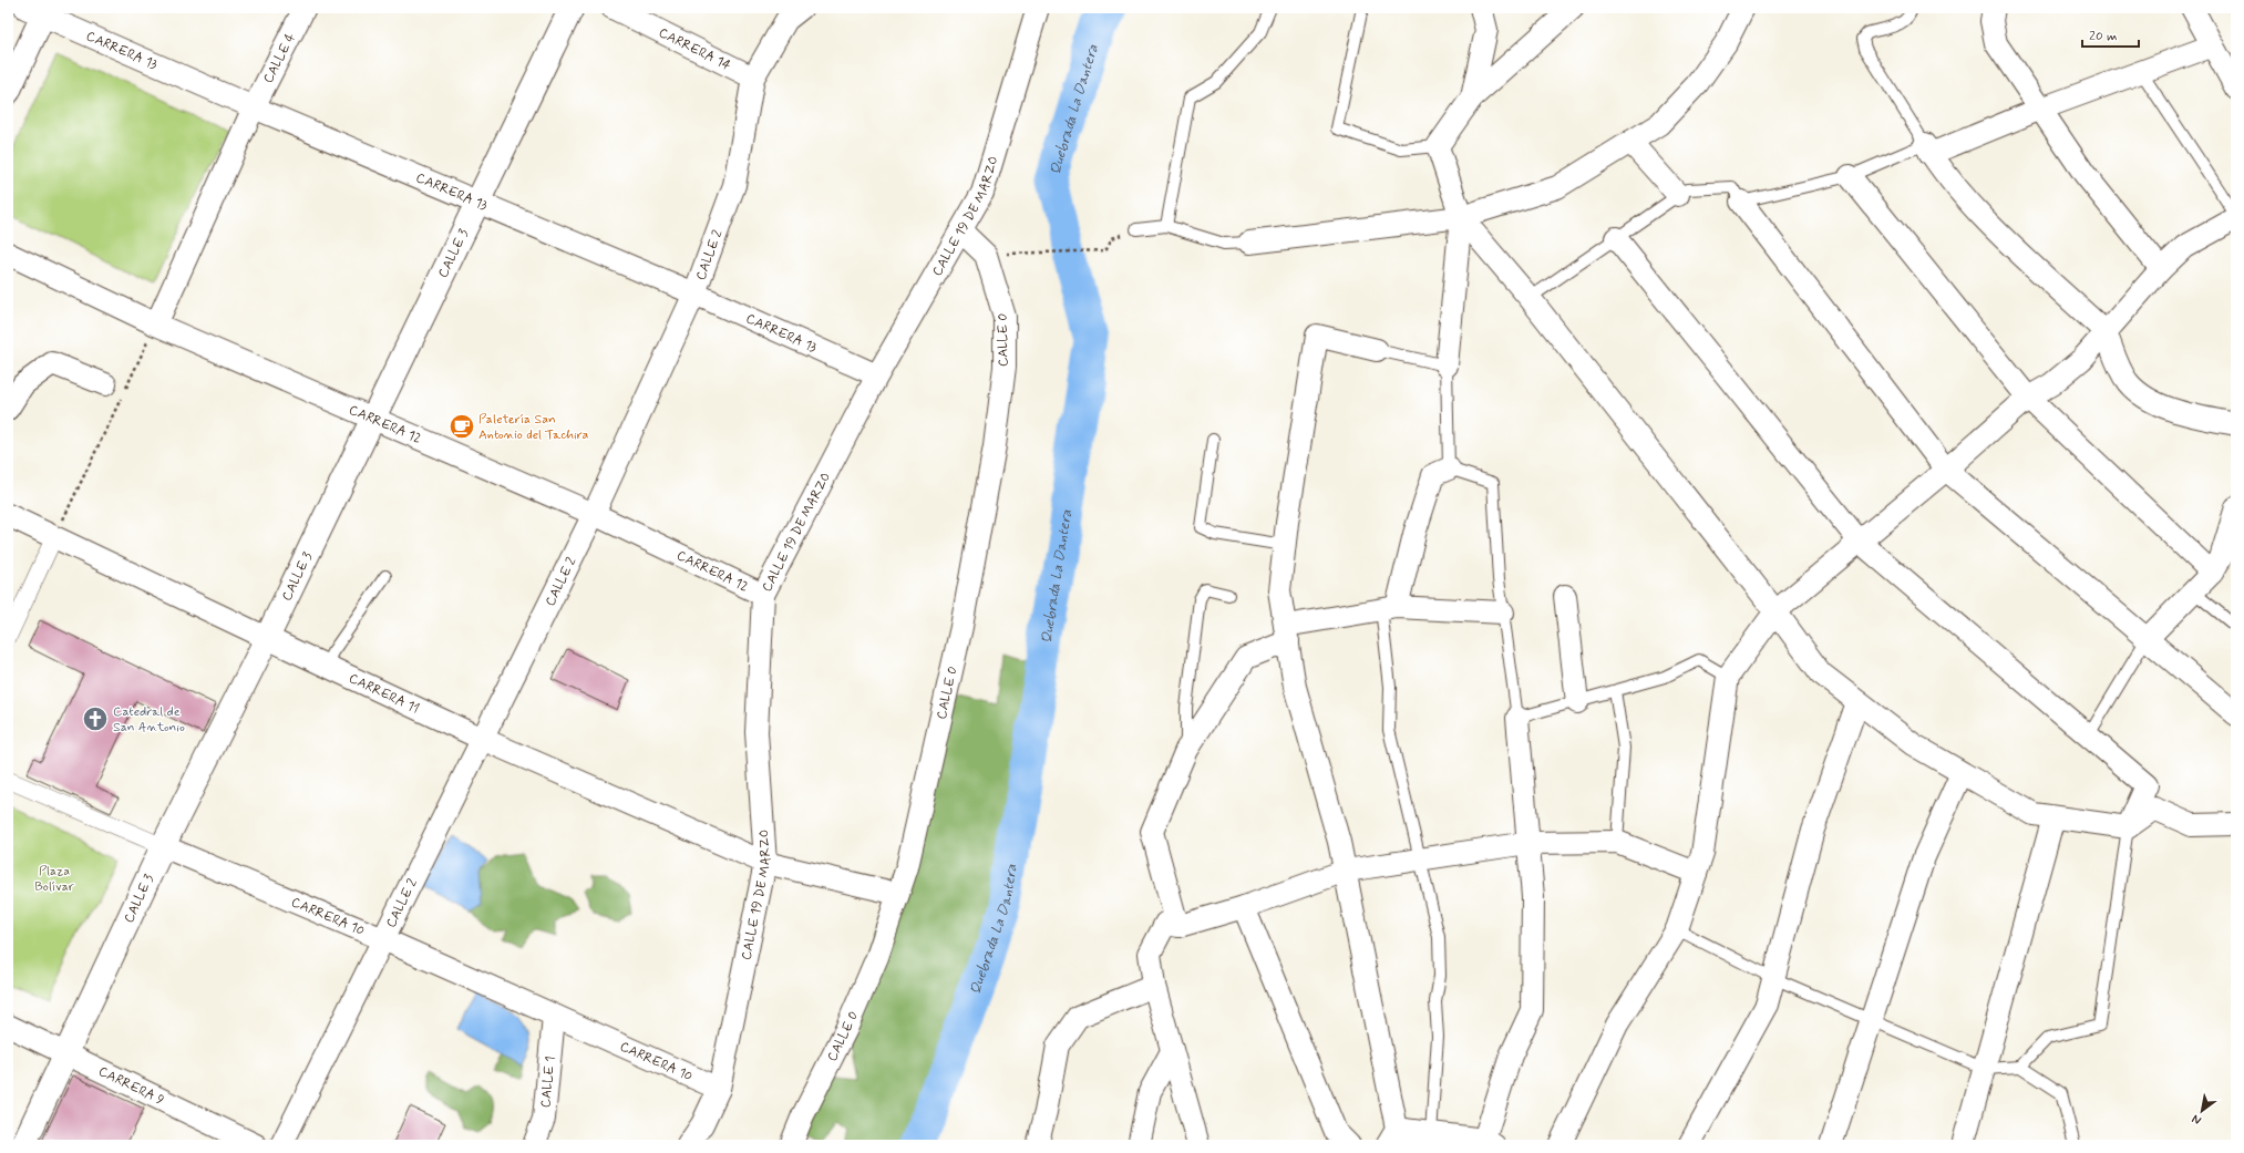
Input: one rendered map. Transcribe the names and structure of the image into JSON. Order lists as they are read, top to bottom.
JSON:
{
  "streets": {
    "street": [
      "CARRERA 14",
      "CARRERA 13",
      "CALLE 4",
      "CALLE 19 DE MARZO",
      "CALLE 3",
      "CALLE 2",
      "CALLE 0",
      "CARRERA 12",
      "CARRERA 11",
      "CARRERA 10",
      "CALLE 1",
      "CARRERA 9"
    ]
  },
  "crossings": [
    ["CARRERA 14", "CALLE 2"],
    ["CARRERA 13", "CALLE 4"],
    ["CARRERA 13", "CALLE 19 DE MARZO"],
    ["CARRERA 13", "CALLE 3"],
    ["CARRERA 13", "CALLE 2"],
    ["CALLE 4", "CARRERA 12"],
    ["CALLE 19 DE MARZO", "CALLE 0"],
    ["CALLE 19 DE MARZO", "CARRERA 12"],
    ["CALLE 19 DE MARZO", "CARRERA 11"],
    ["CALLE 19 DE MARZO", "CARRERA 10"],
    ["CALLE 3", "CARRERA 12"],
    ["CALLE 3", "CARRERA 11"],
    ["CALLE 3", "CARRERA 10"],
    ["CALLE 3", "CARRERA 9"],
    ["CALLE 2", "CARRERA 12"],
    ["CALLE 2", "CARRERA 11"],
    ["CALLE 2", "CARRERA 10"],
    ["CALLE 0", "CARRERA 11"],
    ["CARRERA 10", "CALLE 1"]
  ],
  "water": ["Quebrada La Dantera"],
  "parks": ["Plaza Bolívar"],
  "places": {
    "cafe": ["Paletería San Antonio del Tachira"],
    "church": ["Catedral de San Antonio"]
  },
  "scale_bar": "20 m",
  "north": "bottom left"
}
